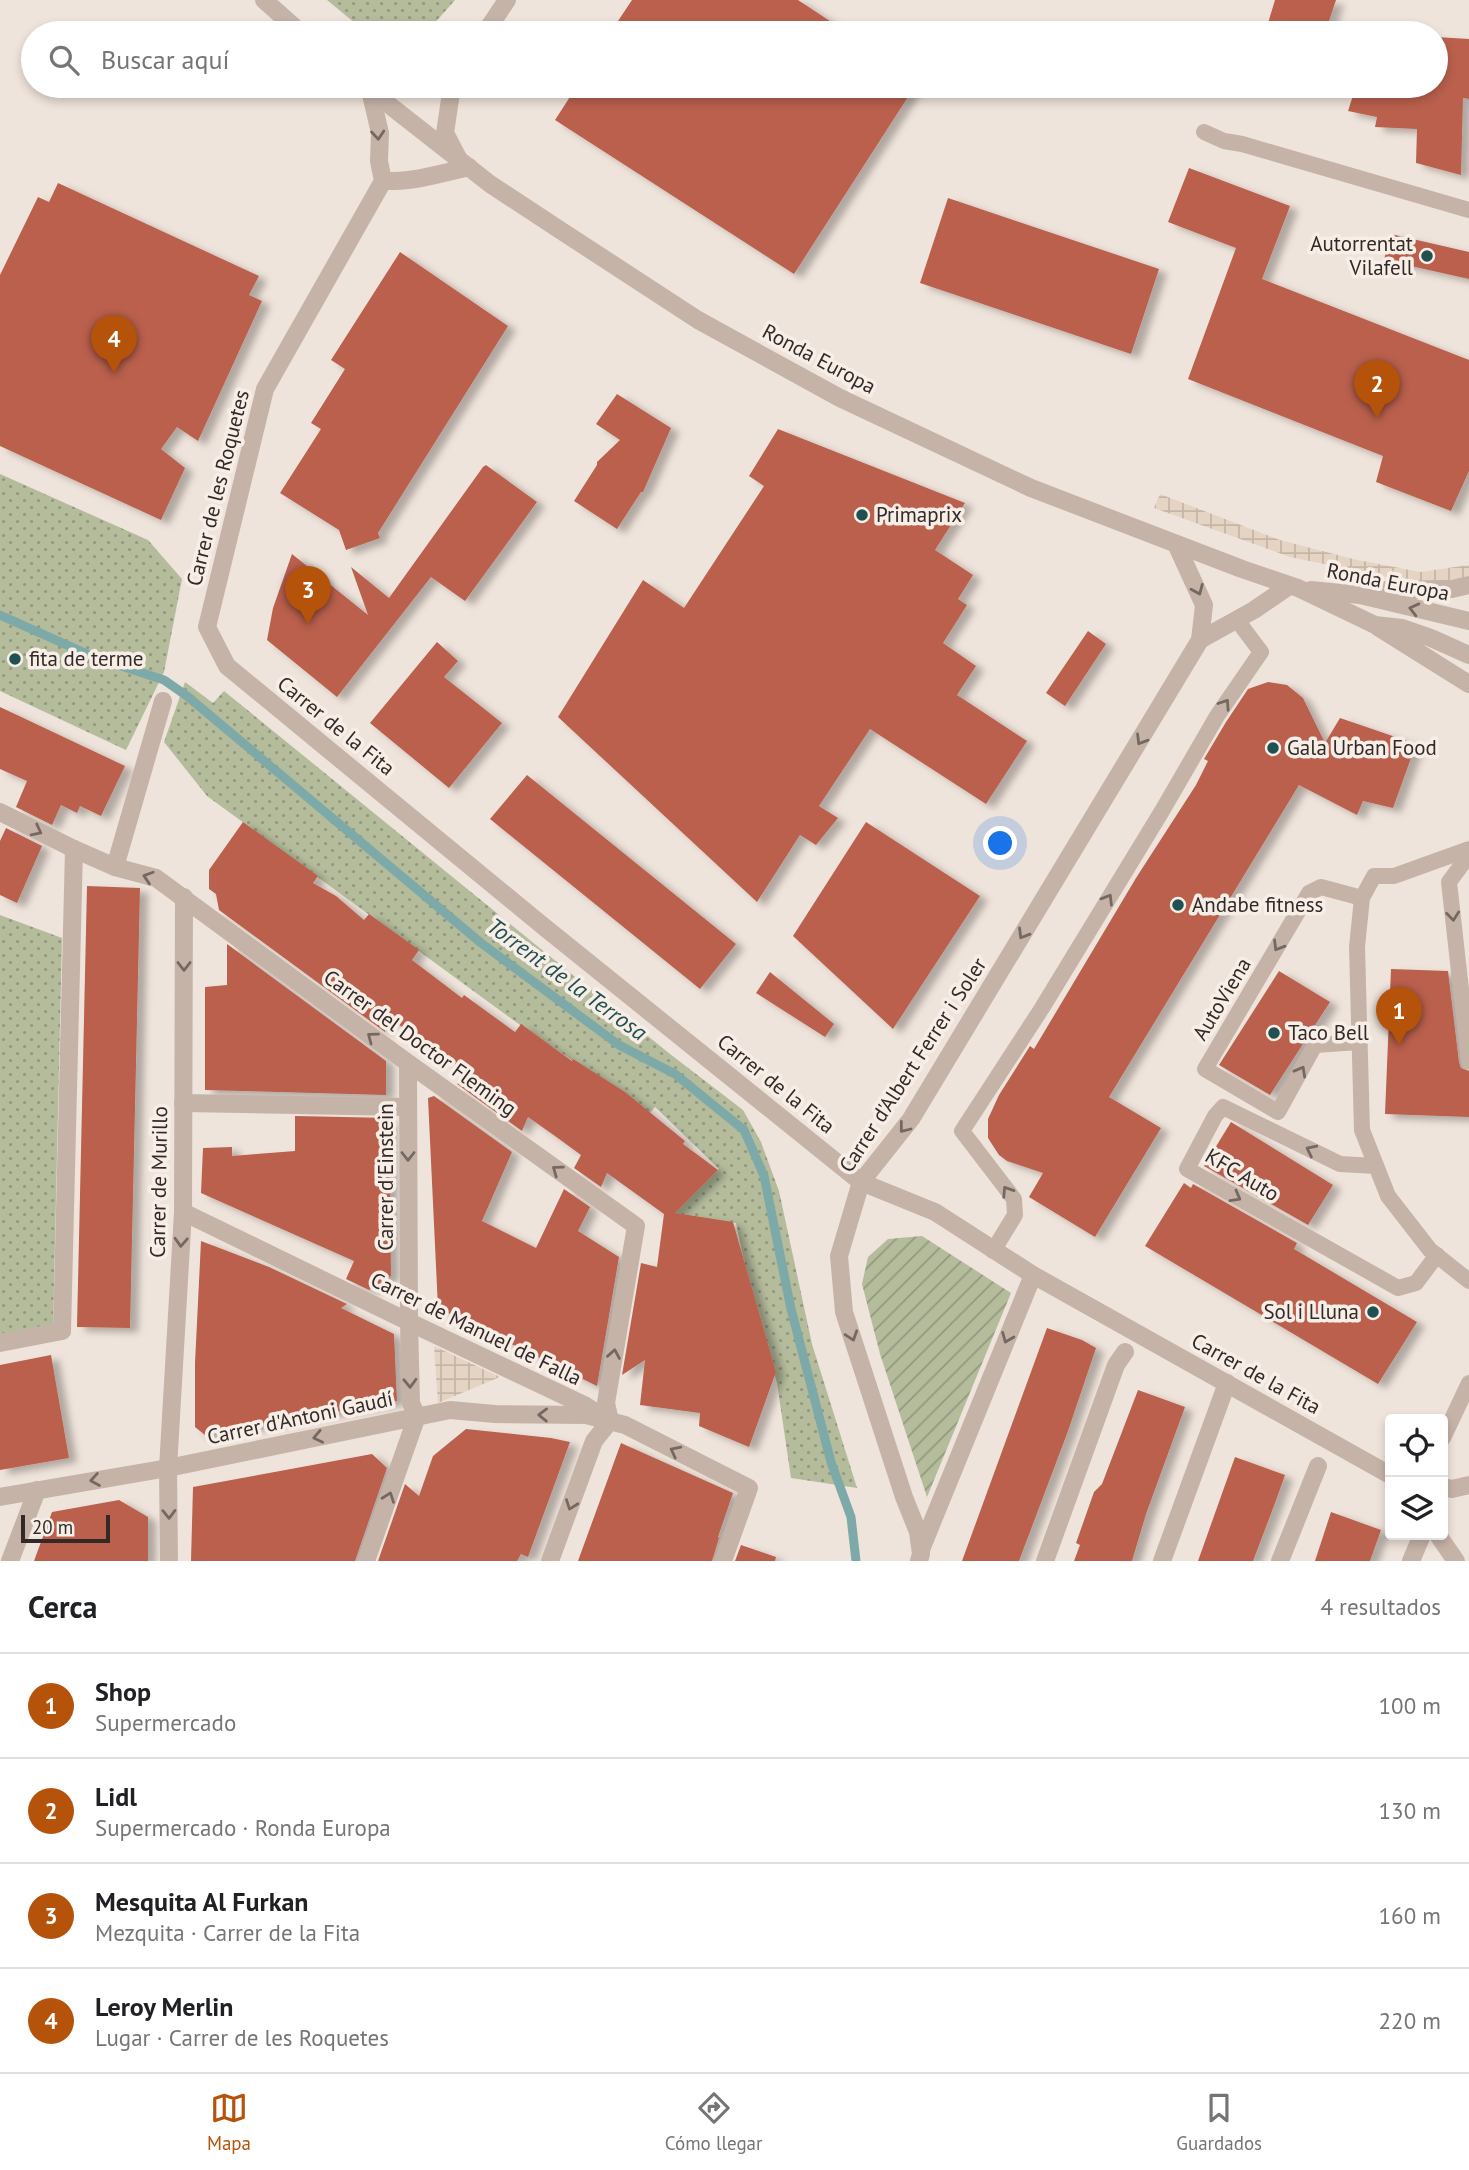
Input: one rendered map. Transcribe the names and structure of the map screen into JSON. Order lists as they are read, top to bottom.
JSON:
{
  "streets": {
    "street": [
      "Ronda Europa",
      "Carrer de les Roquetes",
      "Carrer de la Fita",
      "Carrer del Doctor Fleming",
      "Carrer d'Albert Ferrer i Soler",
      "Carrer d'Einstein",
      "Carrer de Murillo",
      "Carrer de Manuel de Falla",
      "Carrer d'Antoni Gaudí"
    ],
    "lane": ["AutoViena", "KFC Auto"]
  },
  "crossings": [
    ["Ronda Europa", "Carrer d'Albert Ferrer i Soler"],
    ["Carrer de les Roquetes", "Carrer de la Fita"],
    ["Carrer de la Fita", "Carrer d'Albert Ferrer i Soler"],
    ["Carrer del Doctor Fleming", "Carrer d'Einstein"],
    ["Carrer del Doctor Fleming", "Carrer de Murillo"],
    ["Carrer del Doctor Fleming", "Carrer de Manuel de Falla"],
    ["Carrer del Doctor Fleming", "Carrer d'Antoni Gaudí"],
    ["Carrer d'Einstein", "Carrer de Manuel de Falla"],
    ["Carrer d'Einstein", "Carrer d'Antoni Gaudí"],
    ["Carrer de Murillo", "Carrer de Manuel de Falla"],
    ["Carrer de Murillo", "Carrer d'Antoni Gaudí"],
    ["Carrer de Manuel de Falla", "Carrer d'Antoni Gaudí"]
  ],
  "one_way": ["Carrer d'Albert Ferrer i Soler", "Carrer d'Einstein", "Carrer d'Antoni Gaudí"],
  "water": ["Torrent de la Terrosa"],
  "places": [
    "Autorrentat Vilafell",
    "Primaprix",
    "fita de terme",
    "Gala Urban Food",
    "Andabe fitness",
    "Taco Bell",
    "Sol i Lluna"
  ],
  "scale_bar": "20 m",
  "page": {
    "search": "Buscar aquí",
    "pins": [
      "4",
      "2",
      "3",
      "1"
    ],
    "scale": "20 m",
    "heading": ["Cerca", "4 resultados"],
    "list": [
      {
        "mark": "1",
        "name": "Shop",
        "note": "Supermercado",
        "value": "100 m"
      },
      {
        "mark": "2",
        "name": "Lidl",
        "note": "Supermercado · Ronda Europa",
        "value": "130 m"
      },
      {
        "mark": "3",
        "name": "Mesquita Al Furkan",
        "note": "Mezquita · Carrer de la Fita",
        "value": "160 m"
      },
      {
        "mark": "4",
        "name": "Leroy Merlin",
        "note": "Lugar · Carrer de les Roquetes",
        "value": "220 m"
      }
    ],
    "nav": ["Mapa", "Cómo llegar", "Guardados"]
  }
}
